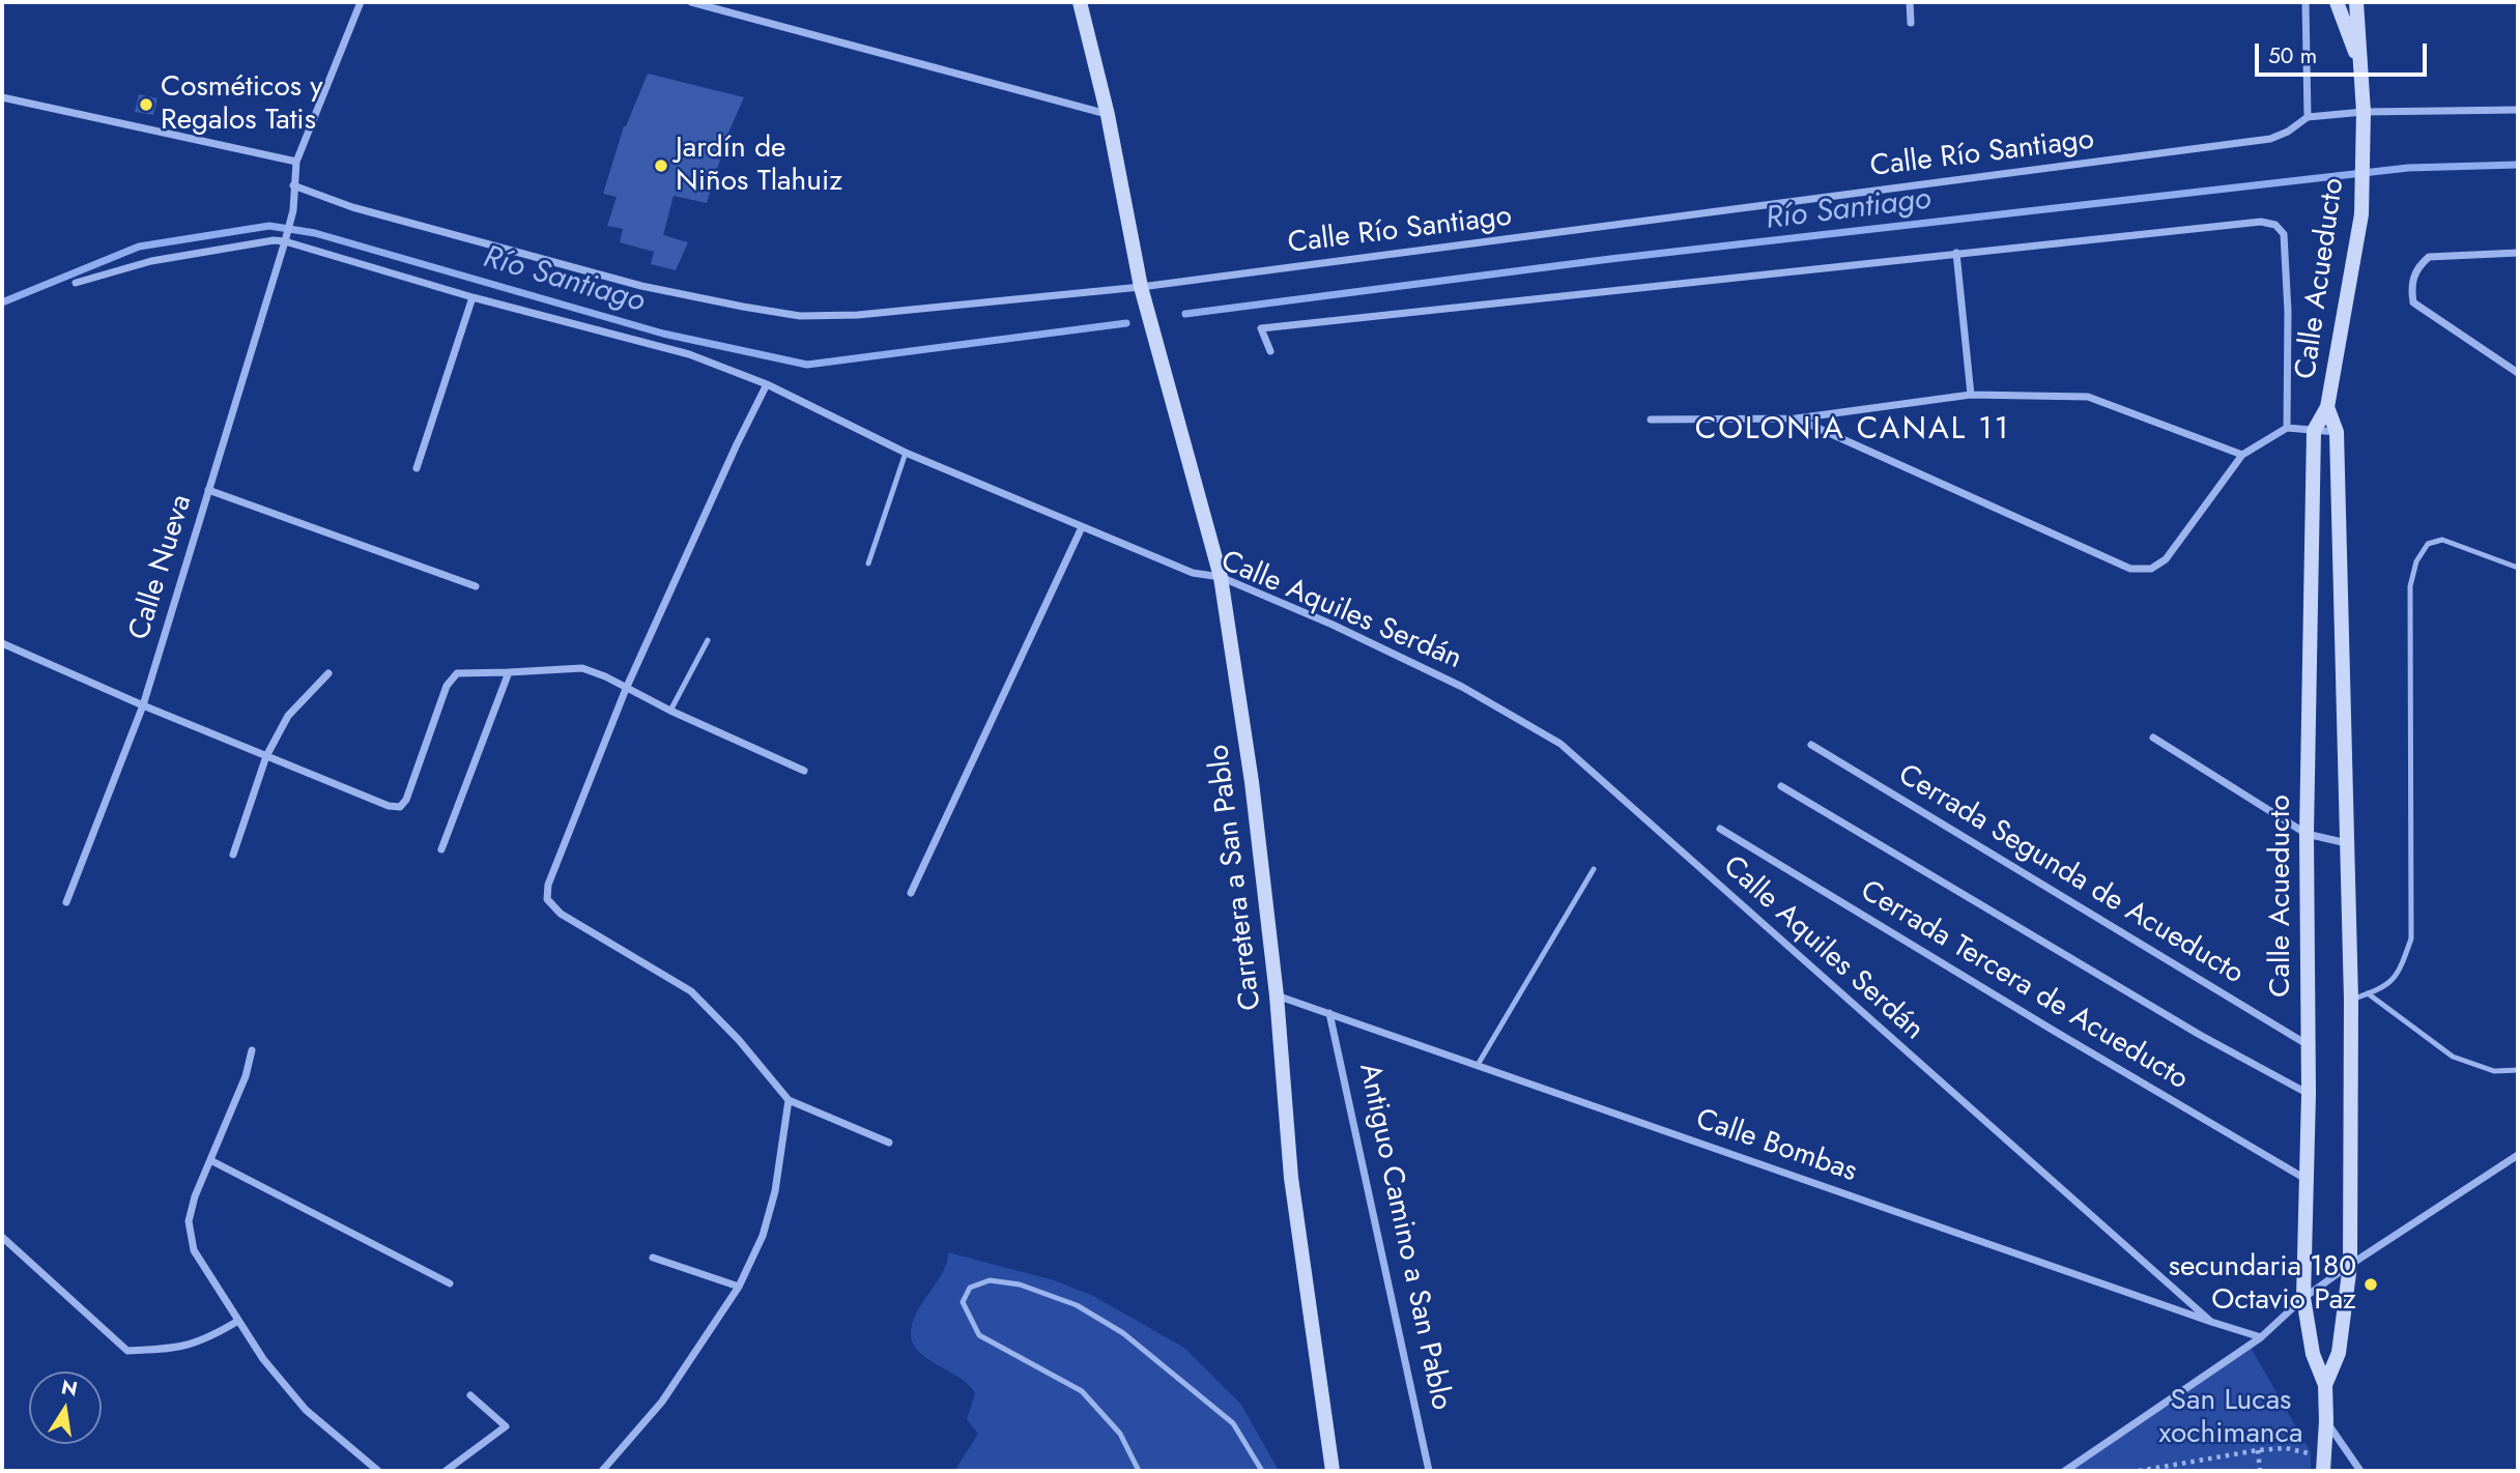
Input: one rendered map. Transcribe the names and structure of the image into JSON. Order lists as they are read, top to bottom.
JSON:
{
  "streets": {
    "street": [
      "Calle Río Santiago",
      "Calle Acueducto",
      "Calle Nueva",
      "Calle Aquiles Serdán",
      "Cerrada Segunda de Acueducto",
      "Carretera a San Pablo",
      "Cerrada Tercera de Acueducto",
      "Calle Bombas",
      "Antiguo Camino a San Pablo"
    ]
  },
  "crossings": [
    ["Calle Río Santiago", "Calle Acueducto"],
    ["Calle Río Santiago", "Calle Nueva"],
    ["Calle Río Santiago", "Carretera a San Pablo"],
    ["Calle Acueducto", "Cerrada Segunda de Acueducto"],
    ["Calle Acueducto", "Cerrada Tercera de Acueducto"],
    ["Calle Nueva", "Calle Aquiles Serdán"],
    ["Calle Aquiles Serdán", "Carretera a San Pablo"],
    ["Calle Aquiles Serdán", "Calle Bombas"],
    ["Carretera a San Pablo", "Calle Bombas"],
    ["Calle Bombas", "Antiguo Camino a San Pablo"]
  ],
  "districts": ["COLONIA CANAL 11"],
  "water": ["Río Santiago"],
  "parks": ["San Lucas xochimanca"],
  "places": ["Cosméticos y Regalos Tatis", "Jardín de Niños Tlahuiz", "secundaria 180 Octavio Paz"],
  "scale_bar": "50 m",
  "north": "top"
}
